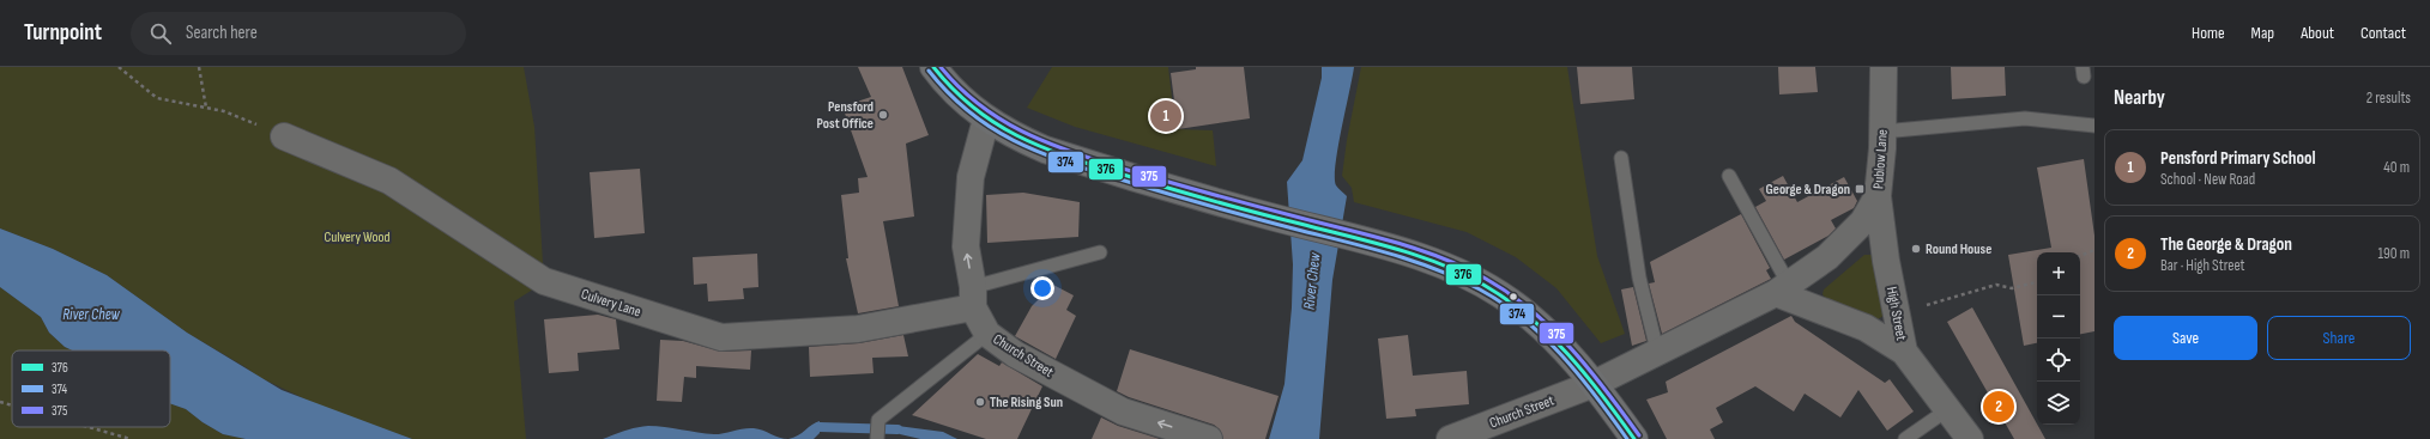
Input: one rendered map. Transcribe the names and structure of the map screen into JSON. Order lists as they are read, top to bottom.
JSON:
{
  "streets": {
    "street": [
      "Publow Lane",
      "Culvery Lane",
      "High Street",
      "Church Street"
    ]
  },
  "crossings": [
    ["Publow Lane", "High Street"],
    ["Culvery Lane", "Church Street"]
  ],
  "one_way": ["Church Street"],
  "water": ["River Chew"],
  "parks": ["Culvery Wood"],
  "places": {
    "other": ["Pensford Post Office", "Round House", "The Rising Sun"],
    "transit": ["George & Dragon"]
  },
  "lines": ["transit line 376", "transit line 375", "transit line 374"],
  "legend": ["376", "374", "375"],
  "page": {
    "header": "Turnpoint",
    "search": "Search here",
    "nav": [
      "Home",
      "Map",
      "About",
      "Contact"
    ],
    "heading": ["Nearby", "2 results"],
    "pins": ["1", "2"],
    "list": [
      {
        "mark": "1",
        "name": "Pensford Primary School",
        "note": "School · New Road",
        "value": "40 m"
      },
      {
        "mark": "2",
        "name": "The George & Dragon",
        "note": "Bar · High Street",
        "value": "190 m"
      }
    ],
    "map_buttons": ["+", "−"],
    "buttons": ["Save", "Share"]
  }
}
